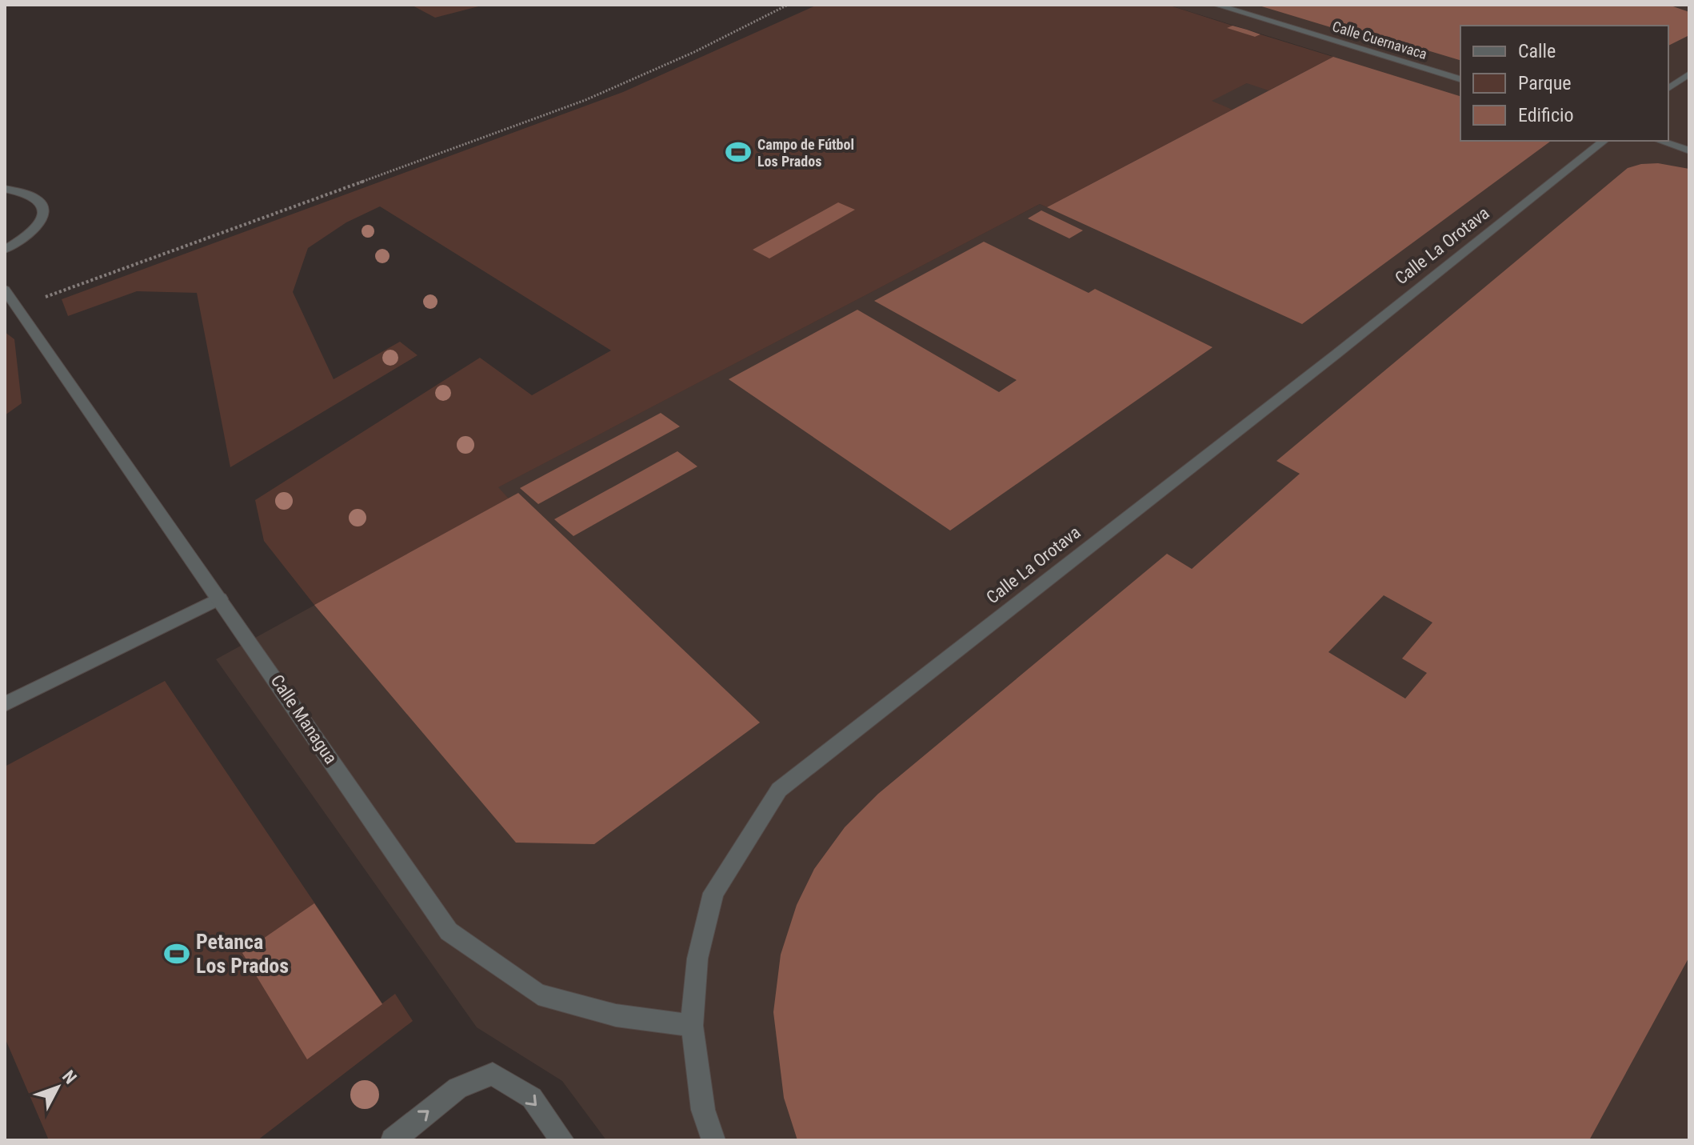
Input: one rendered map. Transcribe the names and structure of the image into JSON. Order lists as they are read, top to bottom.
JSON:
{
  "streets": {
    "street": ["Calle Cuernavaca", "Calle La Orotava", "Calle Managua"]
  },
  "crossings": [
    ["Calle La Orotava", "Calle Managua"]
  ],
  "places": {
    "sports": ["Campo de Fútbol Los Prados", "Petanca Los Prados"]
  },
  "legend": ["Calle", "Parque", "Edificio"],
  "north": "top right"
}
